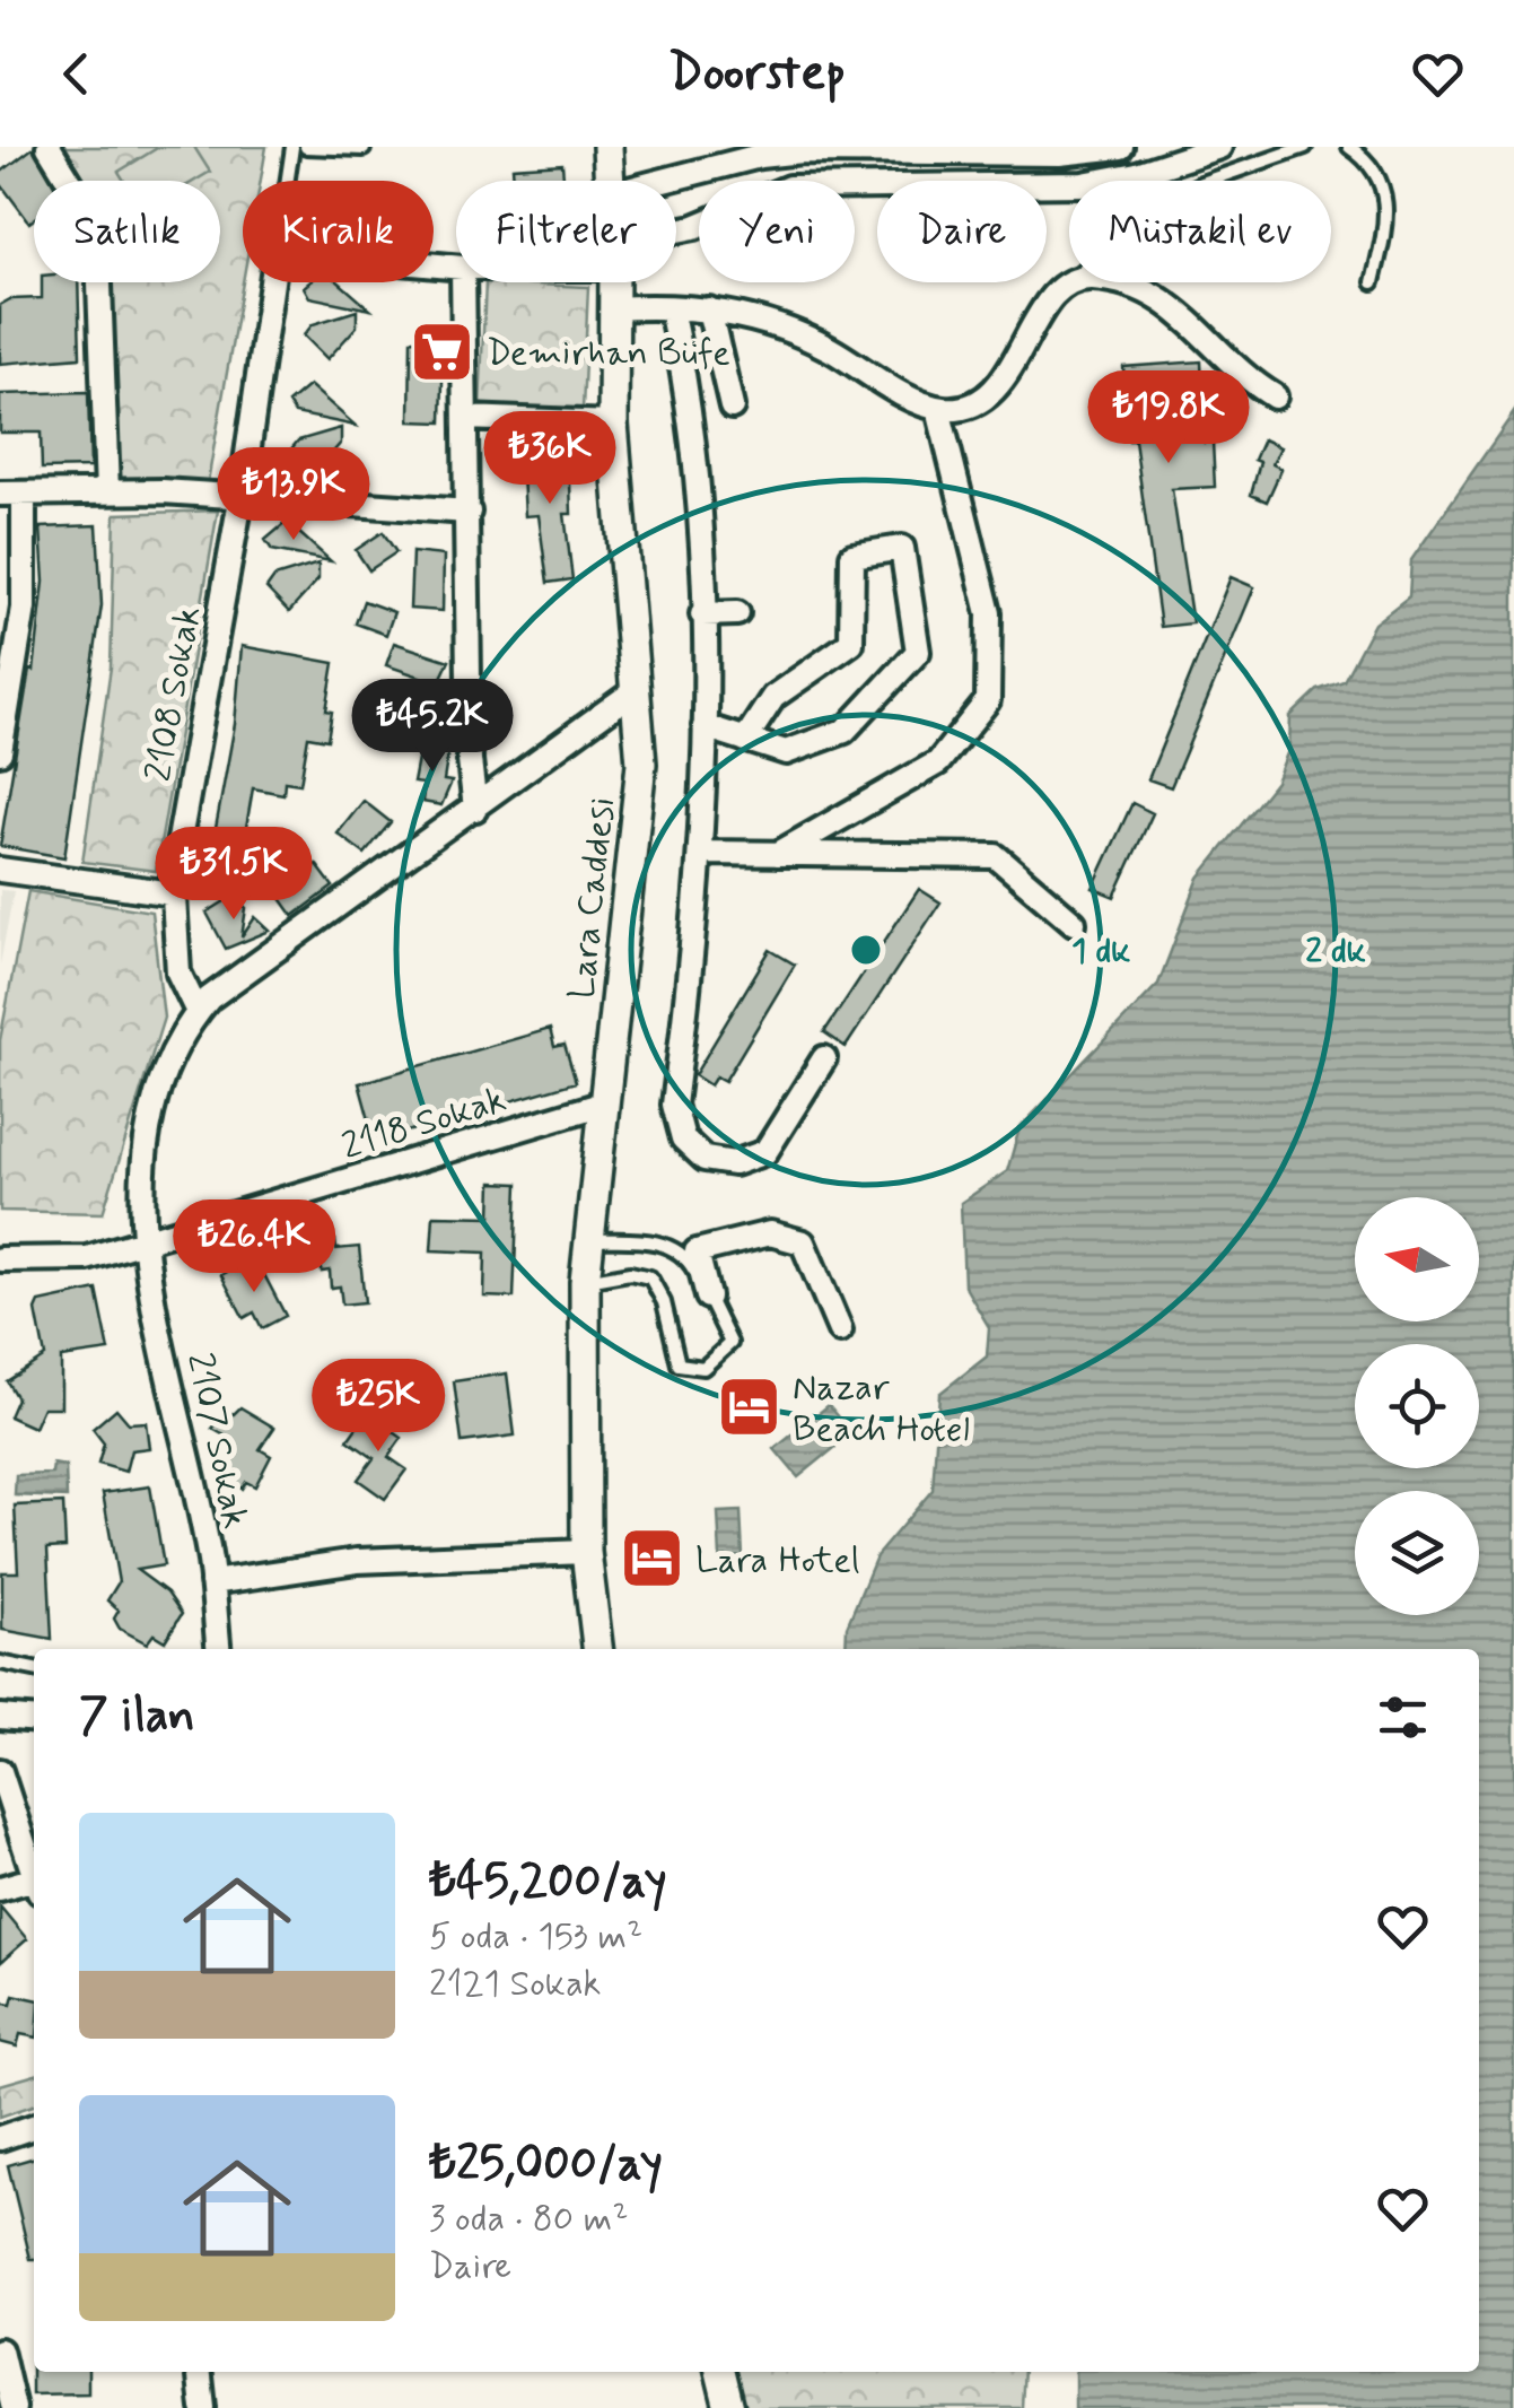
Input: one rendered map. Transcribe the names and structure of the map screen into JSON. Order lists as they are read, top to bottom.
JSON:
{
  "streets": {
    "street": [
      "2108 Sokak",
      "Lara Caddesi",
      "2118 Sokak",
      "2107 Sokak"
    ]
  },
  "crossings": [
    ["Lara Caddesi", "2118 Sokak"],
    ["2118 Sokak", "2107 Sokak"]
  ],
  "places": {
    "supermarket": ["Demirhan Büfe"],
    "hotel": ["Nazar Beach Hotel", "Lara Hotel"]
  },
  "north": "left",
  "page": {
    "header": "Doorstep",
    "chip": [
      "Satılık",
      "Kiralık",
      "Filtreler",
      "Yeni",
      "Daire",
      "Müstakil ev"
    ],
    "price": [
      "₺19.8K",
      "₺36K",
      "₺13.9K",
      "₺45.2K",
      "₺31.5K",
      "₺26.4K",
      "₺25K"
    ],
    "heading": "7 ilan",
    "list": [
      {
        "name": "₺45,200/ay",
        "note": "5 oda · 153 m² · 2121 Sokak"
      },
      {
        "name": "₺25,000/ay",
        "note": "3 oda · 80 m² · Daire"
      }
    ]
  },
  "rings": ["1 dk", "2 dk"]
}
